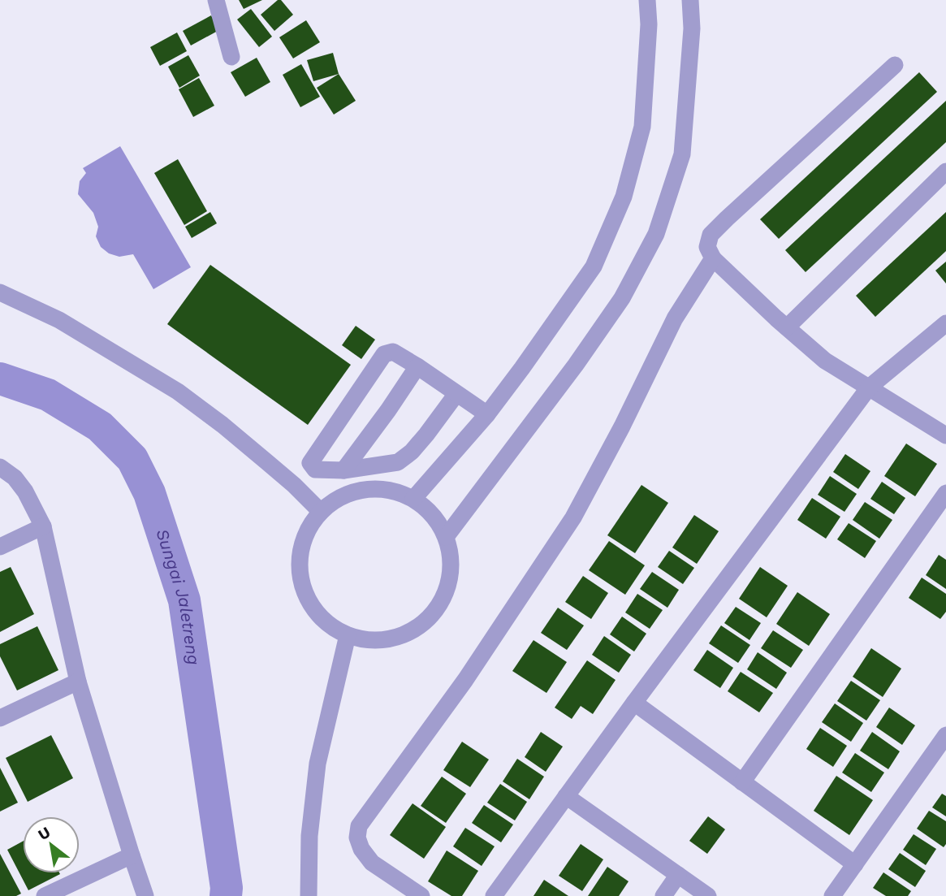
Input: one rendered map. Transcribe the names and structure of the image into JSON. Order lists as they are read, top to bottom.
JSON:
{
  "water": ["Sungai Jaletreng"],
  "north": "top left"
}
